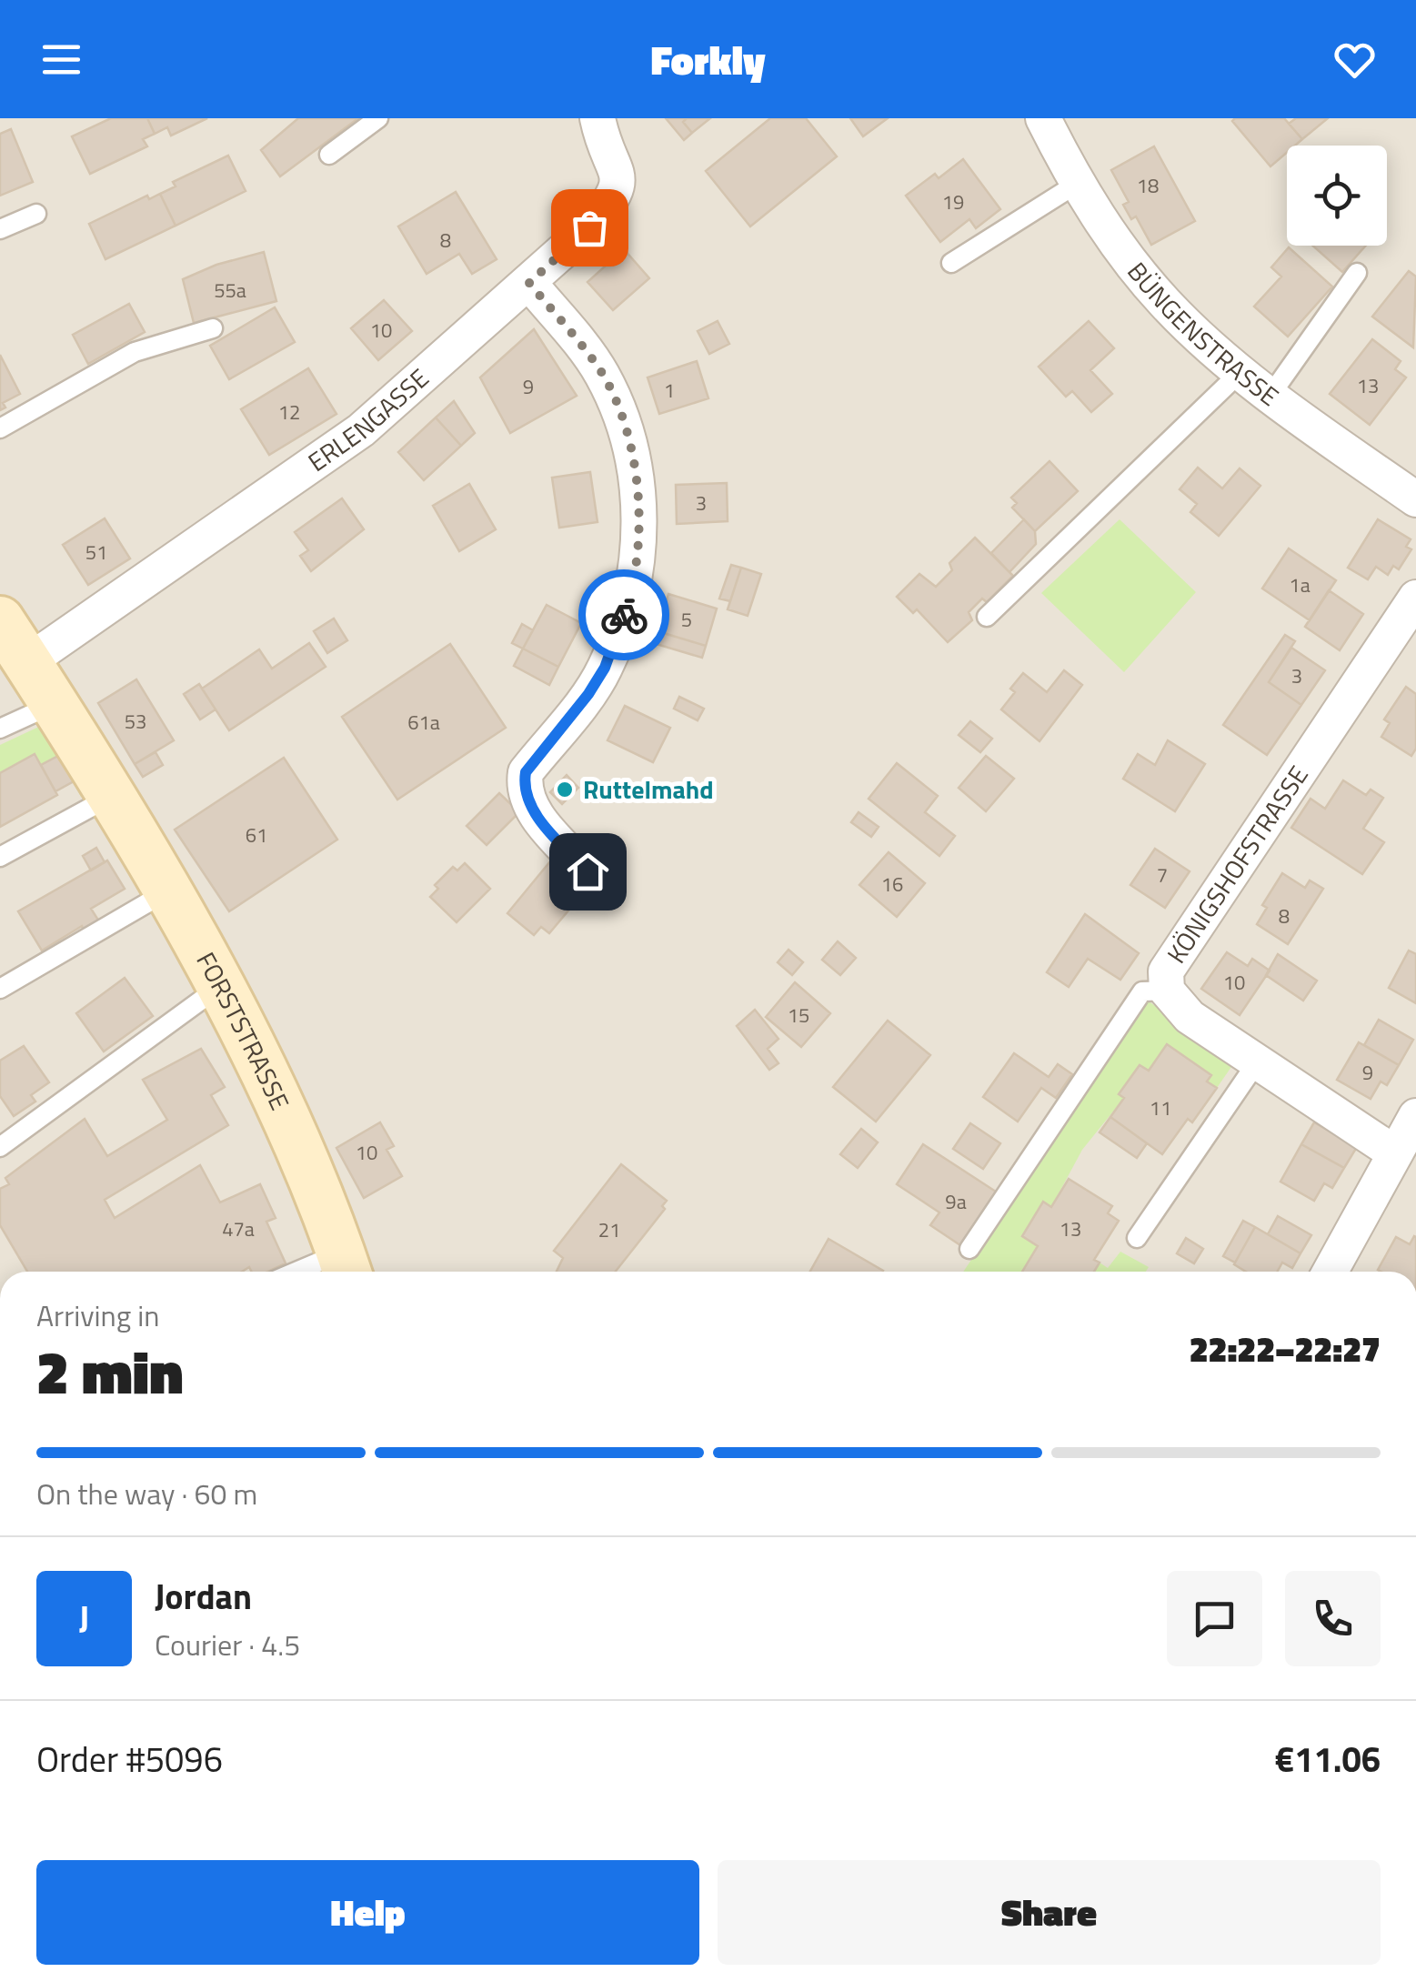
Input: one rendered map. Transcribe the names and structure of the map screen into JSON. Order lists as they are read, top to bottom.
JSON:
{
  "streets": {
    "street": [
      "BÜNGENSTRASSE",
      "ERLENGASSE",
      "KÖNIGSHOFSTRASSE",
      "FORSTSTRASSE"
    ]
  },
  "crossings": [
    ["ERLENGASSE", "FORSTSTRASSE"]
  ],
  "places": ["Ruttelmahd"],
  "house_numbers": [
    "18",
    "19",
    "8",
    "55a",
    "10",
    "13",
    "9",
    "1",
    "12",
    "3",
    "51",
    "1a",
    "5",
    "3",
    "53",
    "61a",
    "61",
    "7",
    "16",
    "8",
    "10",
    "15",
    "9",
    "11",
    "10",
    "9a",
    "47a",
    "13",
    "21"
  ],
  "page": {
    "header": "Forkly",
    "heading": ["2 min", "Arriving in", "22:22–22:27"],
    "panel": [
      "Jordan",
      "Courier · 4.5",
      "Order #5096",
      "€11.06"
    ],
    "bar": "On the way · 60 m",
    "round": "J",
    "buttons": ["Help", "Share"]
  }
}
